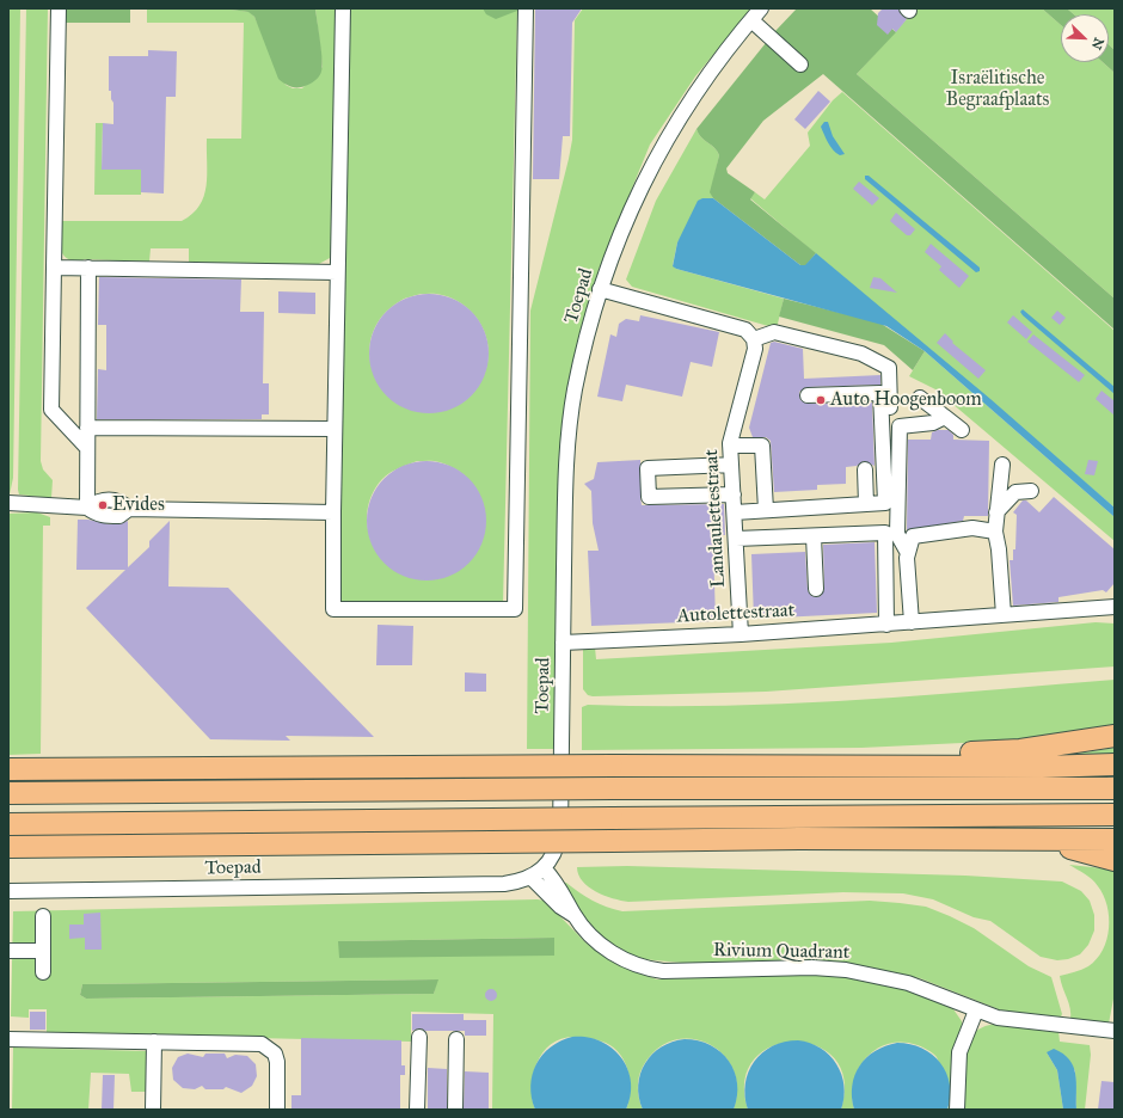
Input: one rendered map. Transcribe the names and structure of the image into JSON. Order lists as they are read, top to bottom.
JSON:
{
  "streets": {
    "street": [
      "Toepad",
      "Landaulettestraat",
      "Autolettestraat",
      "Rivium Quadrant"
    ]
  },
  "crossings": [
    ["Toepad", "Autolettestraat"],
    ["Toepad", "Rivium Quadrant"],
    ["Landaulettestraat", "Autolettestraat"]
  ],
  "parks": ["Israëlitische Begraafplaats"],
  "places": ["Auto Hoogenboom", "Evides"],
  "north": "bottom right"
}
